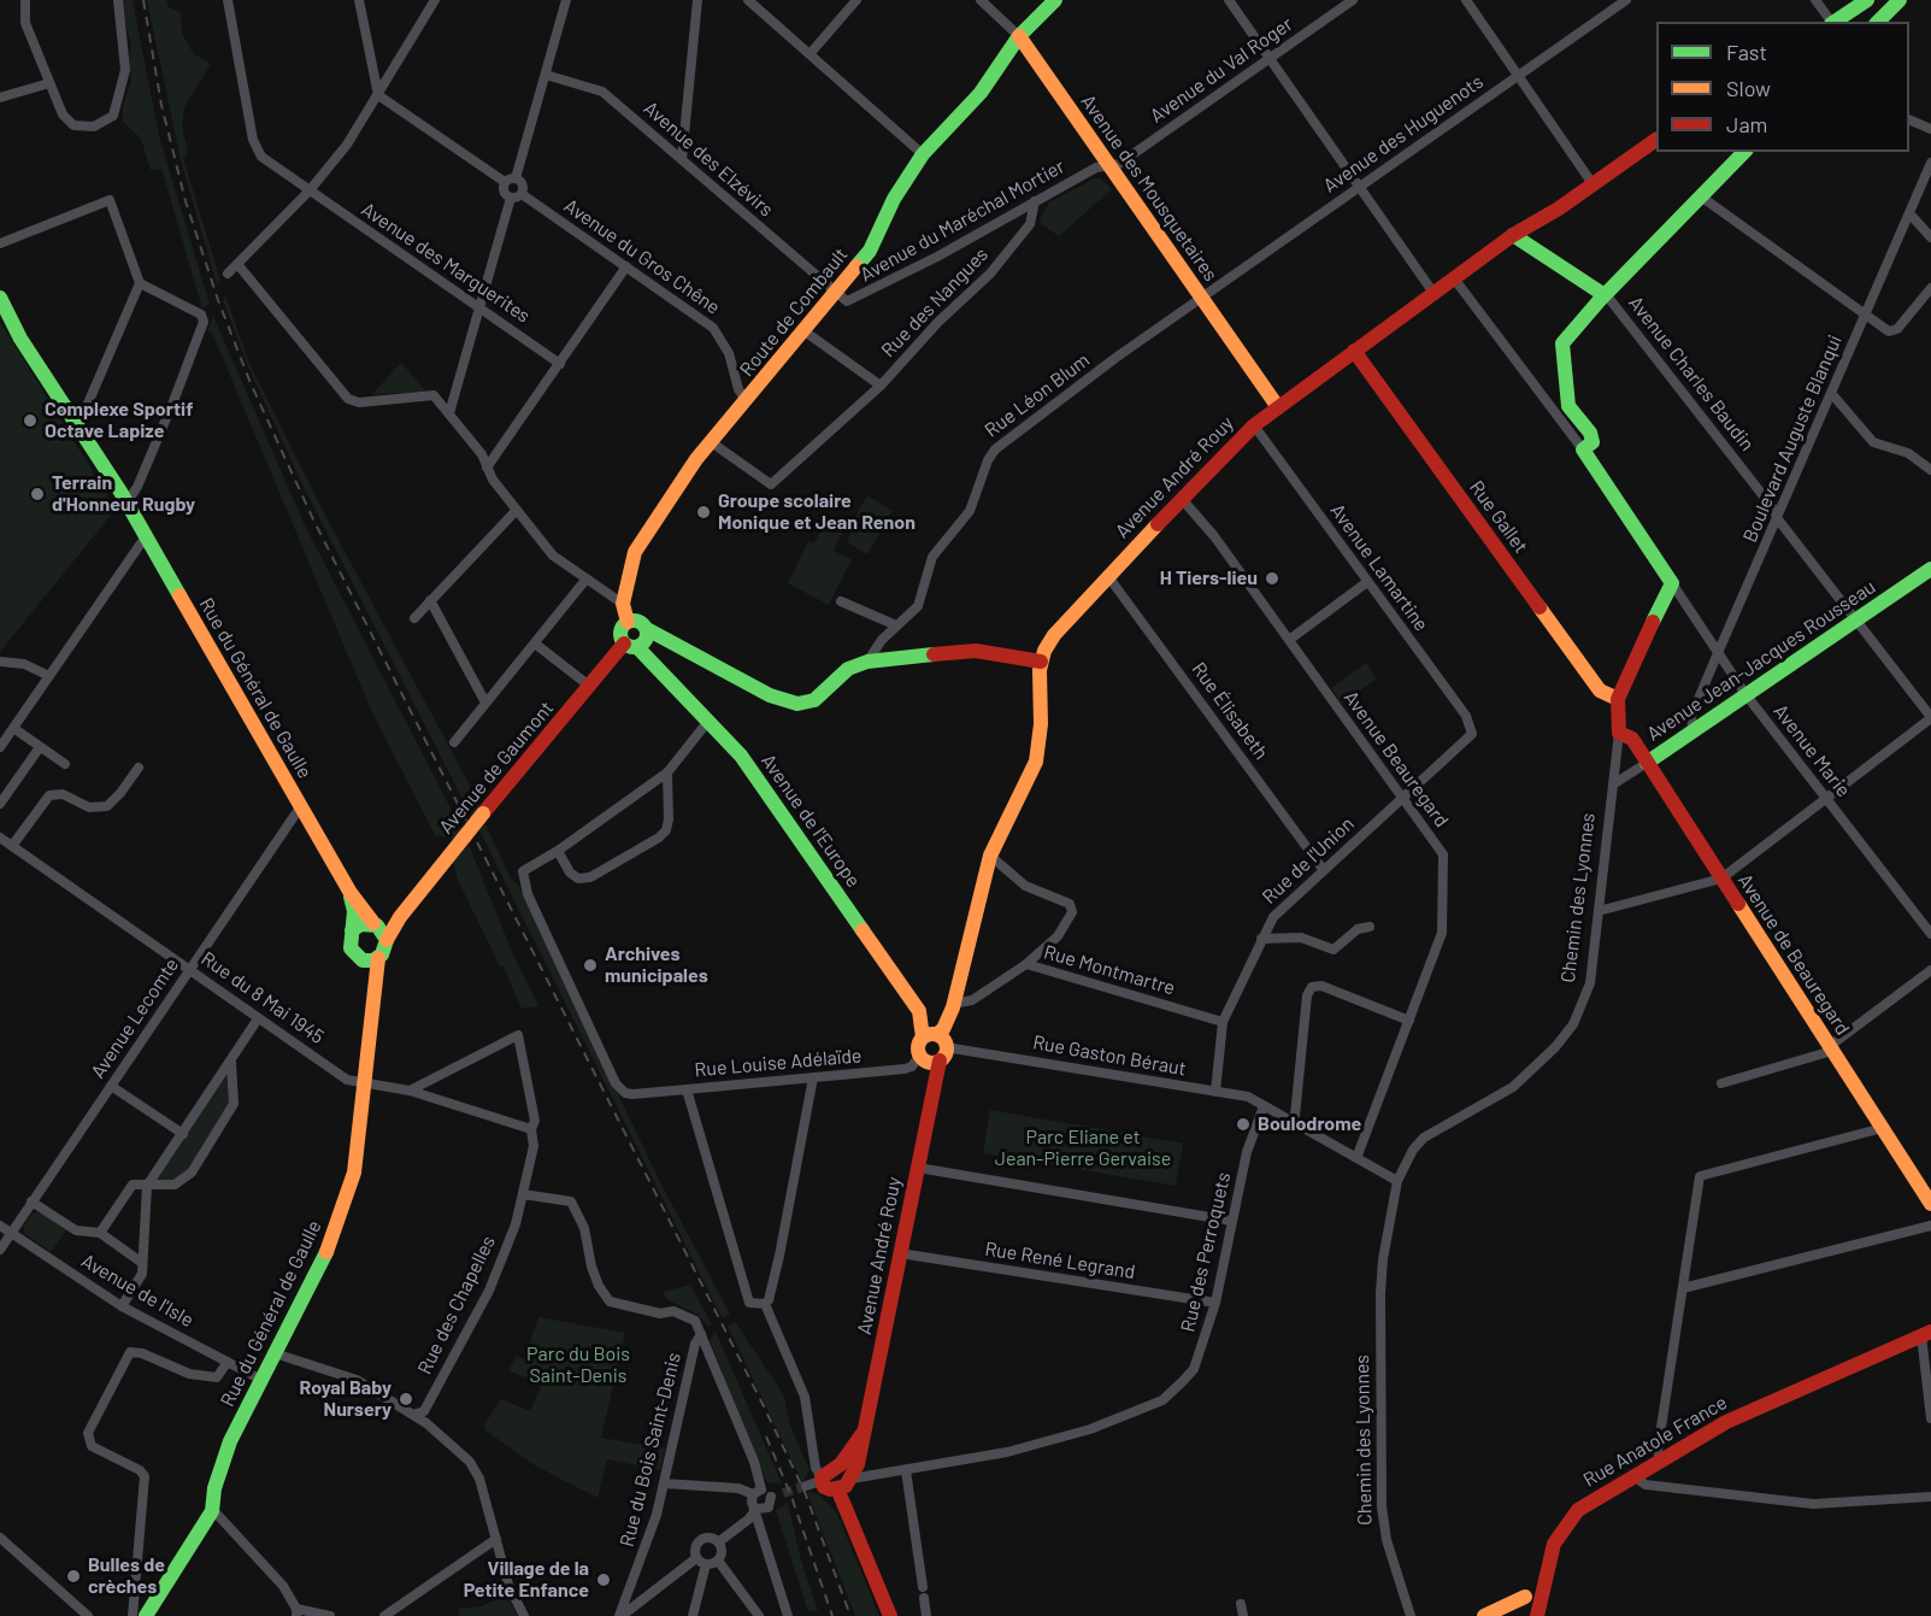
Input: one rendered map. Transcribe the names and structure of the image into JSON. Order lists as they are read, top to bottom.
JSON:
{
  "streets": {
    "street": [
      "Avenue du Val Roger",
      "Avenue des Huguenots",
      "Avenue des Elzévirs",
      "Avenue des Mousquetaires",
      "Avenue du Maréchal Mortier",
      "Avenue du Gros Chêne",
      "Avenue des Marguerites",
      "Rue des Nangues",
      "Route de Combault",
      "Avenue Charles Baudin",
      "Rue Léon Blum",
      "Boulevard Auguste Blanqui",
      "Avenue André Rouy",
      "Rue Gallet",
      "Avenue Lamartine",
      "Avenue Jean-Jacques Rousseau",
      "Rue du Général de Gaulle",
      "Rue Élisabeth",
      "Avenue Marie",
      "Avenue Beauregard",
      "Avenue de Gaumont",
      "Avenue de l'Europe",
      "Rue de l'Union",
      "Chemin des Lyonnes",
      "Avenue de Beauregard",
      "Rue Montmartre",
      "Rue du 8 Mai 1945",
      "Avenue Lecomte",
      "Rue Gaston Béraut",
      "Rue Louise Adélaïde",
      "Rue des Perroquets",
      "Rue René Legrand",
      "Avenue de l'Isle",
      "Rue des Chapelles",
      "Rue Anatole France",
      "Rue du Bois Saint-Denis"
    ]
  },
  "crossings": [
    ["Avenue du Val Roger", "Avenue des Mousquetaires"],
    ["Avenue du Val Roger", "Avenue du Maréchal Mortier"],
    ["Avenue des Huguenots", "Avenue des Mousquetaires"],
    ["Avenue des Huguenots", "Rue Léon Blum"],
    ["Avenue des Elzévirs", "Avenue du Maréchal Mortier"],
    ["Avenue des Elzévirs", "Route de Combault"],
    ["Avenue des Mousquetaires", "Avenue du Maréchal Mortier"],
    ["Avenue des Mousquetaires", "Route de Combault"],
    ["Avenue des Mousquetaires", "Rue Léon Blum"],
    ["Avenue des Mousquetaires", "Avenue André Rouy"],
    ["Avenue du Maréchal Mortier", "Rue des Nangues"],
    ["Avenue du Maréchal Mortier", "Route de Combault"],
    ["Avenue du Gros Chêne", "Route de Combault"],
    ["Rue des Nangues", "Route de Combault"],
    ["Route de Combault", "Avenue de Gaumont"],
    ["Route de Combault", "Avenue de l'Europe"],
    ["Avenue Charles Baudin", "Boulevard Auguste Blanqui"],
    ["Avenue Charles Baudin", "Avenue Jean-Jacques Rousseau"],
    ["Boulevard Auguste Blanqui", "Avenue Jean-Jacques Rousseau"],
    ["Boulevard Auguste Blanqui", "Avenue Marie"],
    ["Avenue André Rouy", "Rue Gallet"],
    ["Avenue André Rouy", "Avenue Lamartine"],
    ["Avenue André Rouy", "Rue Élisabeth"],
    ["Avenue André Rouy", "Avenue Beauregard"],
    ["Avenue André Rouy", "Avenue de l'Europe"],
    ["Avenue André Rouy", "Rue Montmartre"],
    ["Avenue André Rouy", "Rue Gaston Béraut"],
    ["Avenue André Rouy", "Rue Louise Adélaïde"],
    ["Avenue André Rouy", "Rue des Perroquets"],
    ["Avenue André Rouy", "Rue René Legrand"],
    ["Rue Gallet", "Chemin des Lyonnes"],
    ["Avenue Lamartine", "Rue de l'Union"],
    ["Avenue Jean-Jacques Rousseau", "Avenue Marie"],
    ["Avenue Jean-Jacques Rousseau", "Chemin des Lyonnes"],
    ["Avenue Jean-Jacques Rousseau", "Avenue de Beauregard"],
    ["Rue du Général de Gaulle", "Avenue de Gaumont"],
    ["Rue du Général de Gaulle", "Rue du 8 Mai 1945"],
    ["Rue du Général de Gaulle", "Avenue Lecomte"],
    ["Rue du Général de Gaulle", "Avenue de l'Isle"],
    ["Rue Élisabeth", "Rue de l'Union"],
    ["Avenue Marie", "Chemin des Lyonnes"],
    ["Avenue Beauregard", "Rue de l'Union"],
    ["Avenue de Gaumont", "Avenue de l'Europe"],
    ["Avenue de l'Europe", "Rue Gaston Béraut"],
    ["Avenue de l'Europe", "Rue Louise Adélaïde"],
    ["Rue de l'Union", "Rue Montmartre"],
    ["Rue de l'Union", "Rue Gaston Béraut"],
    ["Chemin des Lyonnes", "Avenue de Beauregard"],
    ["Rue du 8 Mai 1945", "Avenue Lecomte"],
    ["Avenue Lecomte", "Avenue de l'Isle"],
    ["Rue Gaston Béraut", "Rue Louise Adélaïde"],
    ["Rue Gaston Béraut", "Rue des Perroquets"],
    ["Rue des Perroquets", "Rue René Legrand"]
  ],
  "parks": ["Parc Eliane et Jean-Pierre Gervaise", "Parc du Bois Saint-Denis"],
  "places": [
    "Complexe Sportif Octave Lapize",
    "Terrain d'Honneur Rugby",
    "Groupe scolaire Monique et Jean Renon",
    "H Tiers-lieu",
    "Archives municipales",
    "Boulodrome",
    "Royal Baby Nursery",
    "Bulles de crèches",
    "Village de la Petite Enfance"
  ],
  "legend": ["Fast", "Slow", "Jam"]
}
